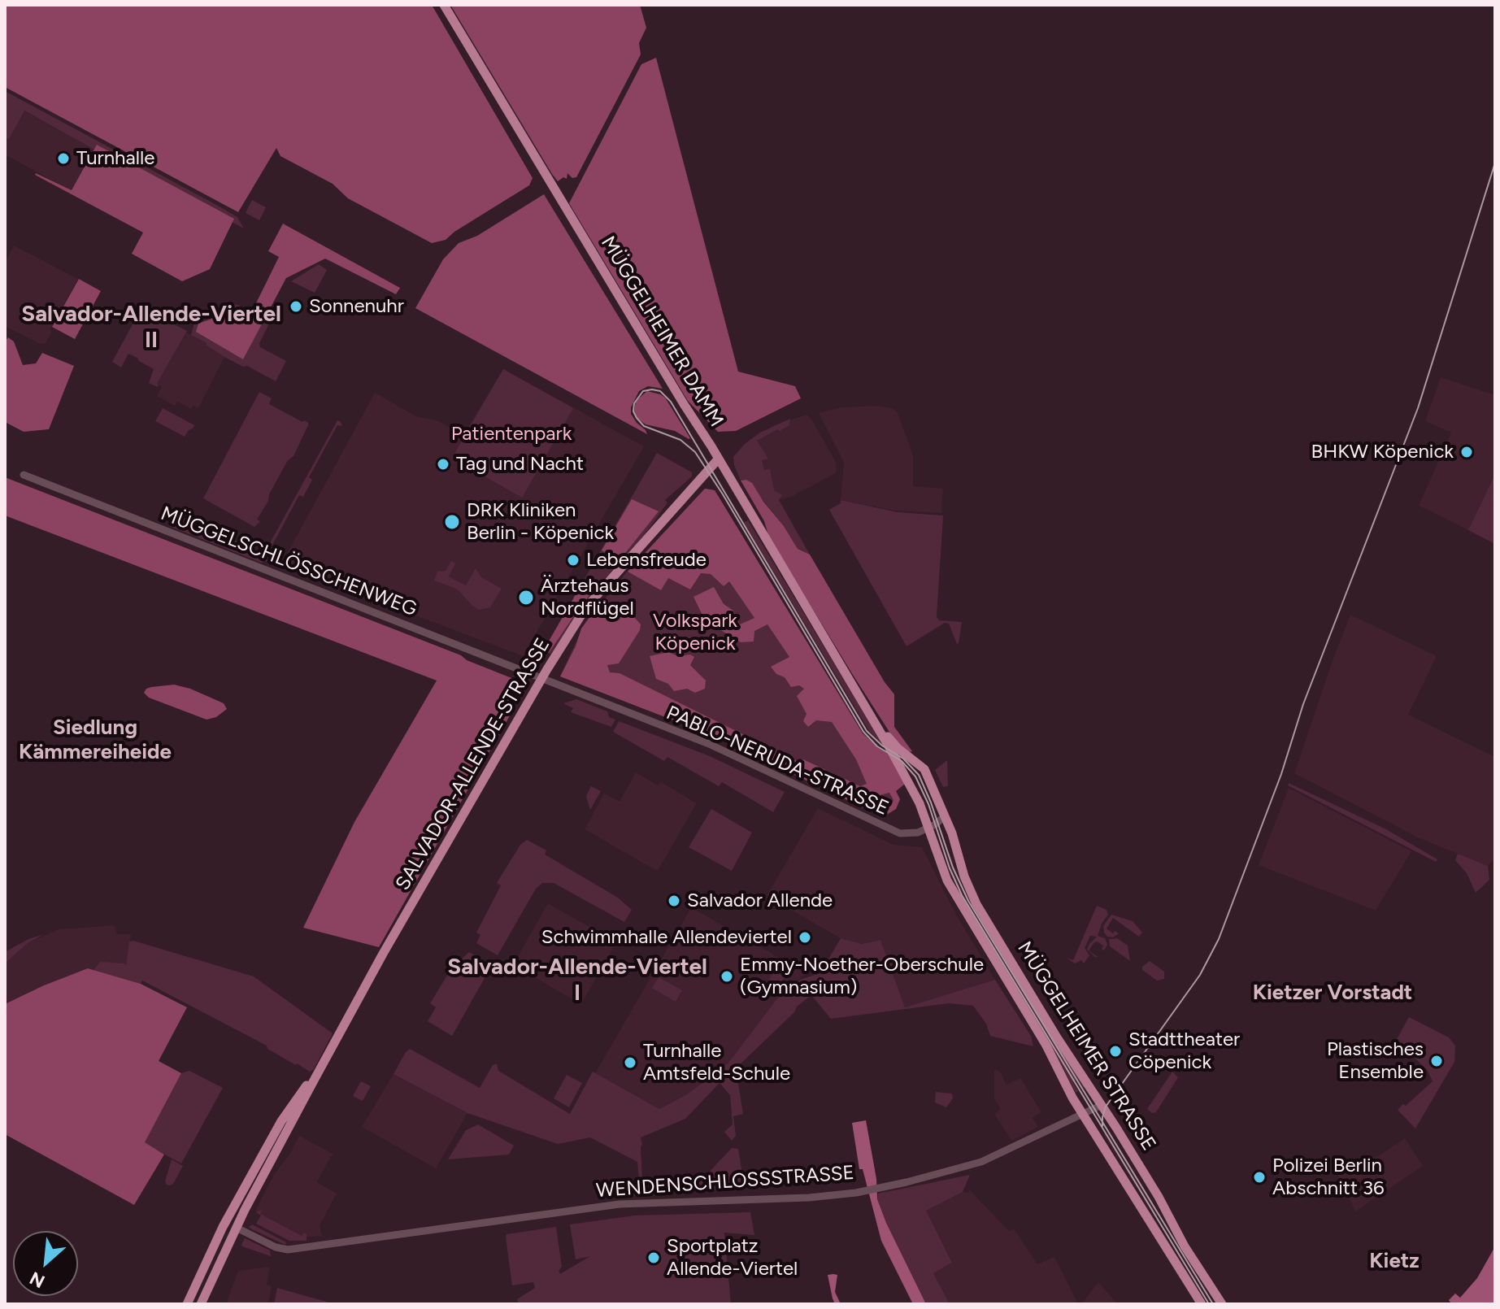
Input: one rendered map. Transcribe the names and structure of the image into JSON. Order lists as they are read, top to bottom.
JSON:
{
  "streets": {
    "main road": [
      "MÜGGELHEIMER DAMM",
      "SALVADOR-ALLENDE-STRASSE",
      "MÜGGELHEIMER STRASSE",
      "WENDENSCHLOSSSTRASSE"
    ],
    "street": ["MÜGGELSCHLÖSSCHENWEG", "PABLO-NERUDA-STRASSE"]
  },
  "crossings": [
    ["MÜGGELHEIMER DAMM", "SALVADOR-ALLENDE-STRASSE"],
    ["MÜGGELHEIMER DAMM", "MÜGGELHEIMER STRASSE"],
    ["MÜGGELSCHLÖSSCHENWEG", "PABLO-NERUDA-STRASSE"],
    ["MÜGGELSCHLÖSSCHENWEG", "SALVADOR-ALLENDE-STRASSE"],
    ["PABLO-NERUDA-STRASSE", "SALVADOR-ALLENDE-STRASSE"],
    ["PABLO-NERUDA-STRASSE", "MÜGGELHEIMER STRASSE"],
    ["SALVADOR-ALLENDE-STRASSE", "WENDENSCHLOSSSTRASSE"],
    ["MÜGGELHEIMER STRASSE", "WENDENSCHLOSSSTRASSE"]
  ],
  "districts": [
    "Salvador-Allende-Viertel II",
    "Siedlung Kämmereiheide",
    "Salvador-Allende-Viertel I",
    "Kietzer Vorstadt",
    "Kietz"
  ],
  "parks": ["Patientenpark", "Volkspark Köpenick"],
  "places": [
    "Turnhalle",
    "Sonnenuhr",
    "BHKW Köpenick",
    "Tag und Nacht",
    "DRK Kliniken Berlin - Köpenick",
    "Lebensfreude",
    "Ärztehaus Nordflügel",
    "Salvador Allende",
    "Schwimmhalle Allendeviertel",
    "Emmy-Noether-Oberschule (Gymnasium)",
    "Stadttheater Cöpenick",
    "Plastisches Ensemble",
    "Turnhalle Amtsfeld-Schule",
    "Polizei Berlin Abschnitt 36",
    "Sportplatz Allende-Viertel"
  ],
  "north": "bottom left"
}
